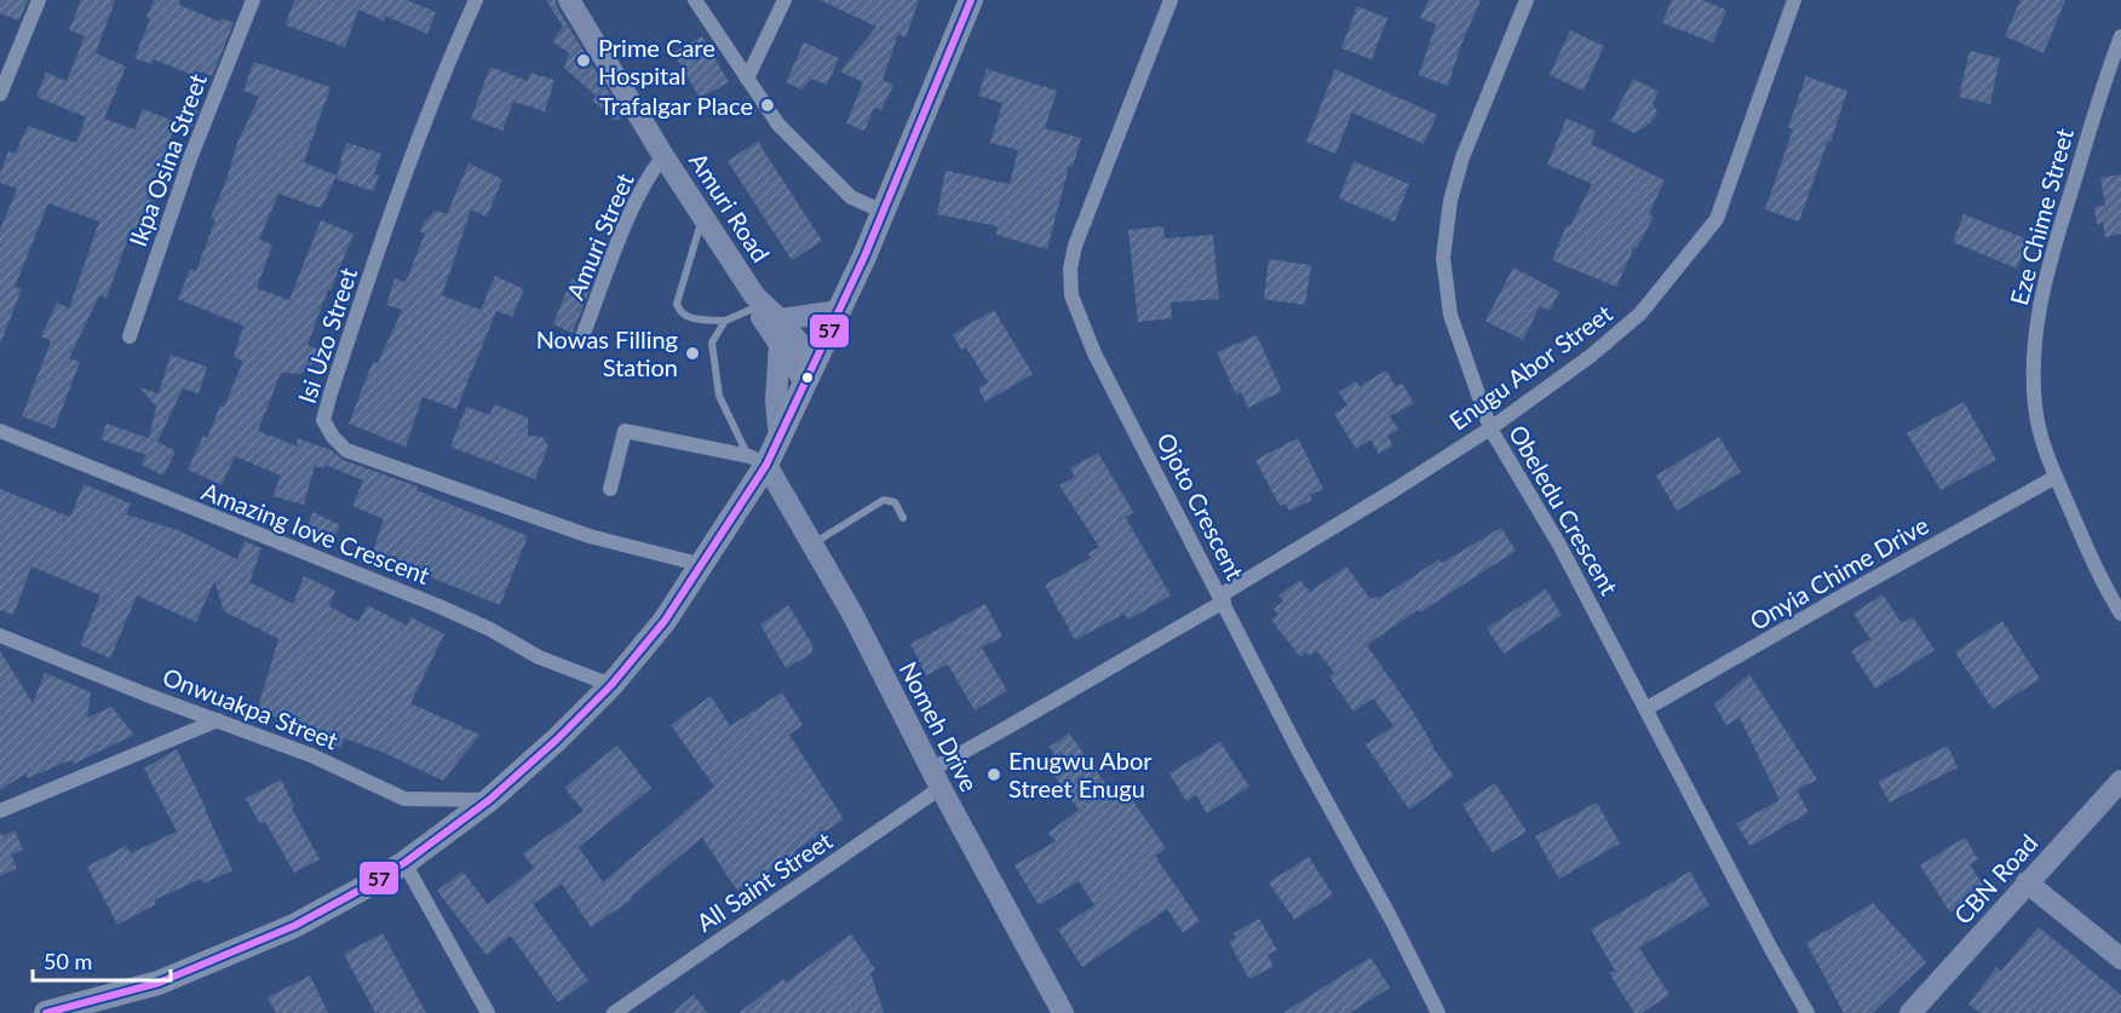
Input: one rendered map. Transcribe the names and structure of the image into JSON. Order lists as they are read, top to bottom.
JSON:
{
  "streets": {
    "main road": ["Amuri Road", "Nomeh Drive", "CBN Road"],
    "street": [
      "Ikpa Osina Street",
      "Eze Chime Street",
      "Amuri Street",
      "Isi Uzo Street",
      "Enugu Abor Street",
      "Ojoto Crescent",
      "Obeledu Crescent",
      "Amazing love Crescent",
      "Onyia Chime Drive",
      "Onwuakpa Street",
      "All Saint Street"
    ]
  },
  "crossings": [
    ["Amuri Road", "Amuri Street"],
    ["Eze Chime Street", "Onyia Chime Drive"],
    ["Enugu Abor Street", "Ojoto Crescent"],
    ["Enugu Abor Street", "Obeledu Crescent"],
    ["Enugu Abor Street", "Nomeh Drive"],
    ["Enugu Abor Street", "All Saint Street"],
    ["Obeledu Crescent", "Onyia Chime Drive"],
    ["Nomeh Drive", "All Saint Street"]
  ],
  "places": [
    "Prime Care Hospital",
    "Trafalgar Place",
    "Nowas Filling Station",
    "Enugwu Abor Street Enugu"
  ],
  "lines": ["transit line 57"],
  "scale_bar": "50 m"
}
